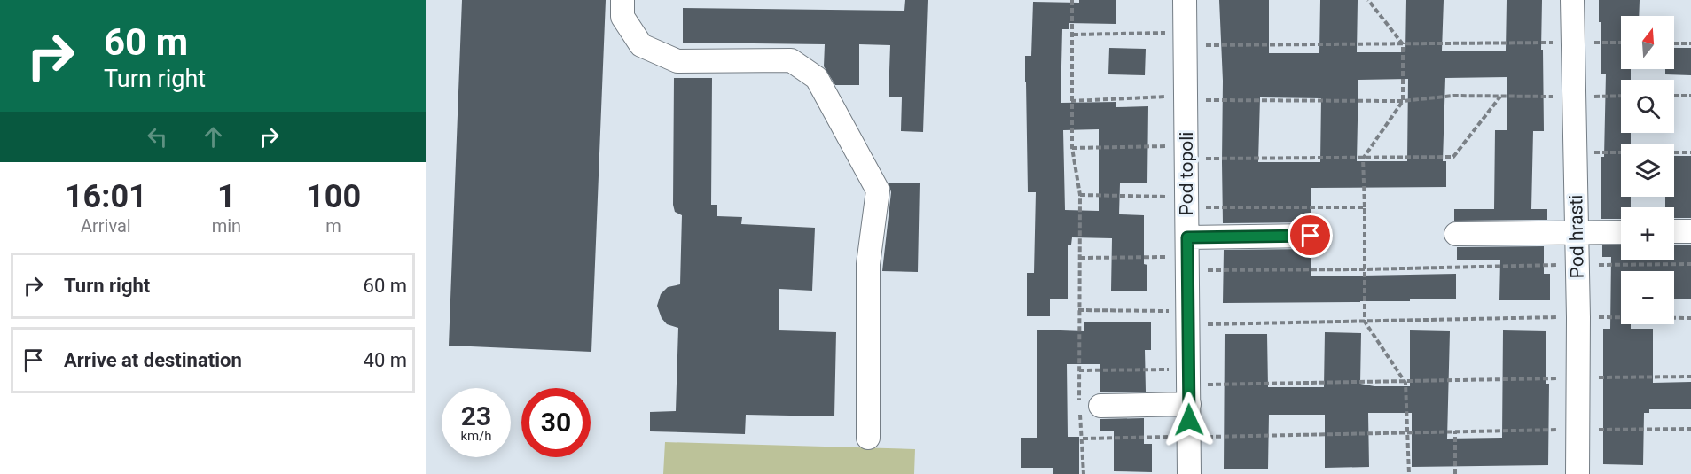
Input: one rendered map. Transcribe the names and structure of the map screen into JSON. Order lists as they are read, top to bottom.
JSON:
{
  "streets": {
    "street": ["Pod topoli", "Pod hrasti"]
  },
  "north": "top",
  "page": {
    "turn": ["60 m", "Turn right"],
    "map_buttons": ["+", "−"],
    "eta": [
      "16:01",
      "Arrival",
      "1",
      "min",
      "100",
      "m"
    ],
    "list": [
      {
        "name": "Turn right",
        "value": "60 m"
      },
      {
        "name": "Arrive at destination",
        "value": "40 m"
      }
    ],
    "speed": "23 km/h",
    "limit": "30"
  }
}
